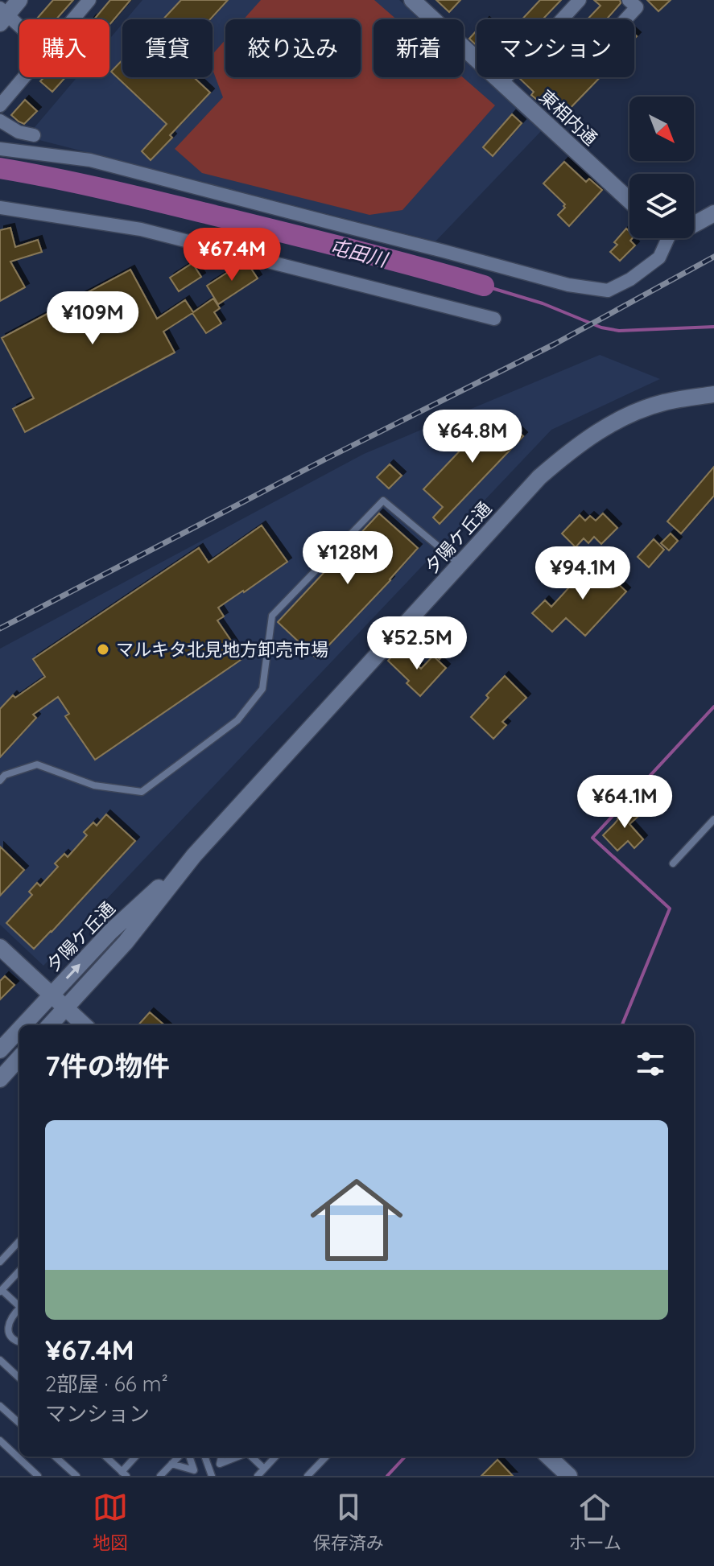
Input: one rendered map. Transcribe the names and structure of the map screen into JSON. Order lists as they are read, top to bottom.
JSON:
{
  "streets": {
    "street": ["東相内通", "夕陽ケ丘通"]
  },
  "water": ["屯田川"],
  "places": ["マルキタ北見地方卸売市場"],
  "north": "bottom right",
  "page": {
    "chip": [
      "購入",
      "賃貸",
      "絞り込み",
      "新着",
      "マンション"
    ],
    "price": [
      "¥67.4M",
      "¥109M",
      "¥64.8M",
      "¥128M",
      "¥94.1M",
      "¥52.5M",
      "¥64.1M"
    ],
    "heading": "7件の物件",
    "list": [
      {
        "name": "¥67.4M",
        "note": "2部屋 · 66 m² · マンション"
      }
    ],
    "tabs": ["地図", "保存済み", "ホーム"]
  }
}
